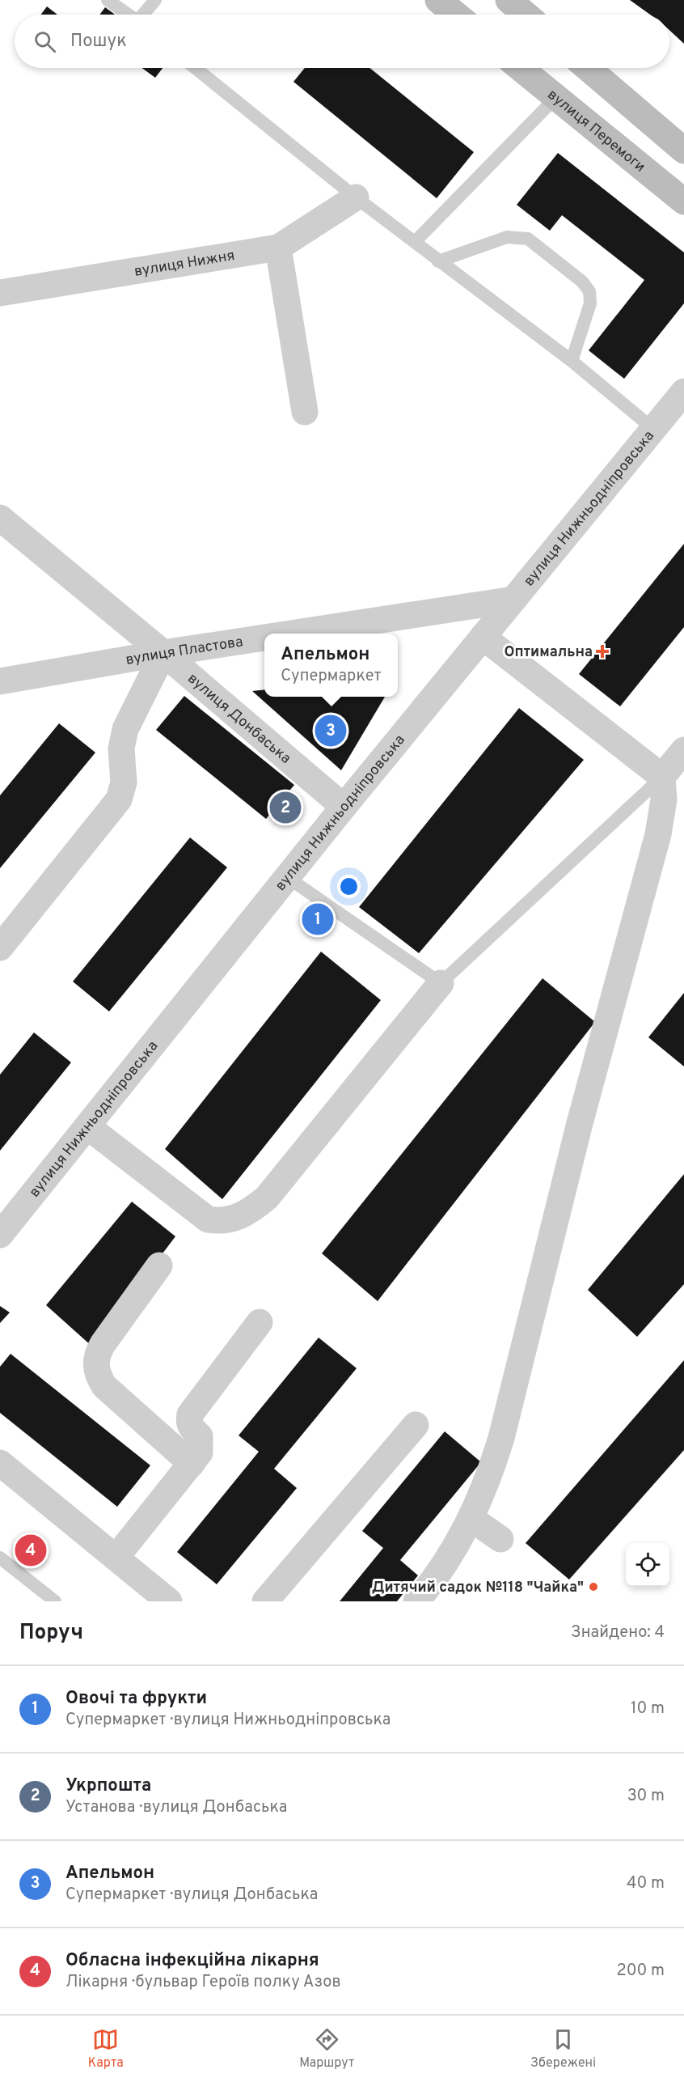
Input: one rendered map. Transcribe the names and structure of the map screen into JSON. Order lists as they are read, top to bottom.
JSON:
{
  "streets": {
    "main road": ["вулиця Перемоги"],
    "street": [
      "вулиця Нижня",
      "вулиця Нижньодніпровська",
      "вулиця Пластова",
      "вулиця Донбаська"
    ]
  },
  "crossings": [
    ["вулиця Нижньодніпровська", "вулиця Пластова"],
    ["вулиця Нижньодніпровська", "вулиця Донбаська"],
    ["вулиця Пластова", "вулиця Донбаська"]
  ],
  "places": {
    "health": ["Оптимальна"],
    "other": ["Дитячий садок №118 \"Чайка\""]
  },
  "page": {
    "search": "Пошук",
    "popup": ["Апельмон", "Супермаркет"],
    "pins": [
      "3",
      "2",
      "1",
      "4"
    ],
    "heading": ["Поруч", "Знайдено: 4"],
    "list": [
      {
        "mark": "1",
        "name": "Овочі та фрукти",
        "note": "Супермаркет · вулиця Нижньодніпровська",
        "value": "10 m"
      },
      {
        "mark": "2",
        "name": "Укрпошта",
        "note": "Установа · вулиця Донбаська",
        "value": "30 m"
      },
      {
        "mark": "3",
        "name": "Апельмон",
        "note": "Супермаркет · вулиця Донбаська",
        "value": "40 m"
      },
      {
        "mark": "4",
        "name": "Обласна інфекційна лікарня",
        "note": "Лікарня · бульвар Героїв полку Азов",
        "value": "200 m"
      }
    ],
    "nav": ["Карта", "Маршрут", "Збережені"]
  }
}
